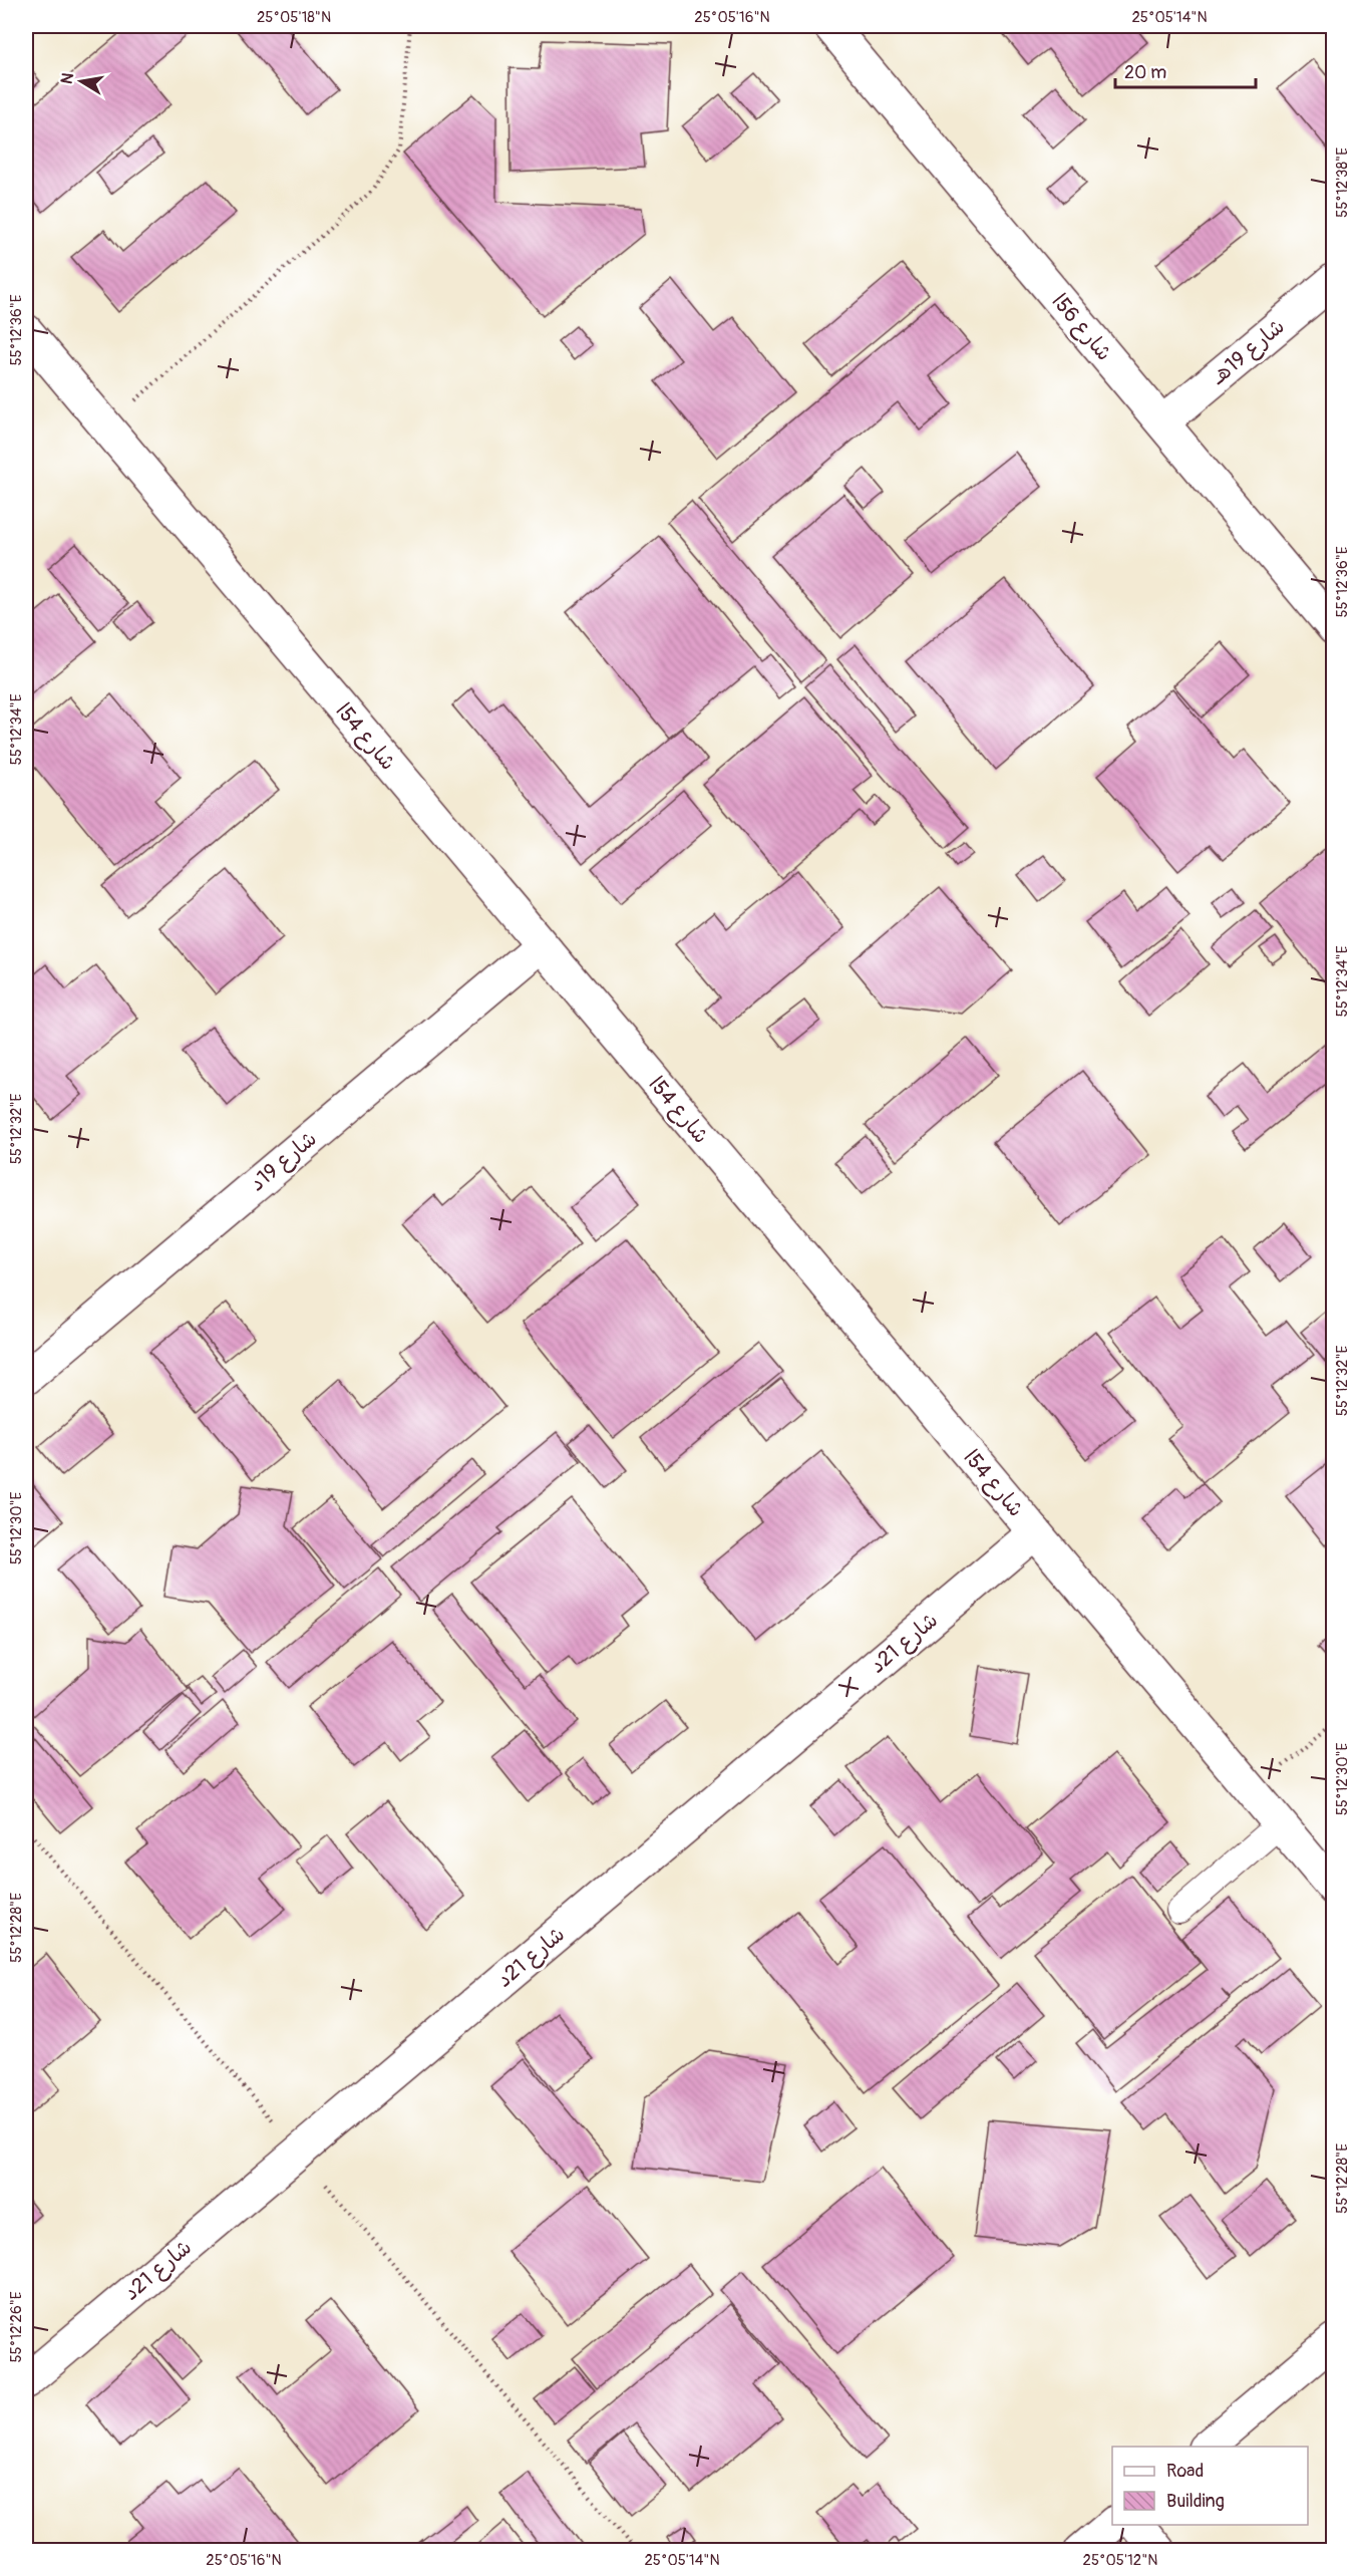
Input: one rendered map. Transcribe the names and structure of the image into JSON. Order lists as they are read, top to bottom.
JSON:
{
  "streets": {
    "street": [
      "شارع 56ا",
      "شارع 19هـ",
      "شارع 54ا",
      "شارع 19د",
      "شارع 21د"
    ]
  },
  "crossings": [
    ["شارع 56ا", "شارع 19هـ"],
    ["شارع 54ا", "شارع 19د"],
    ["شارع 54ا", "شارع 21د"]
  ],
  "legend": ["Road", "Building"],
  "scale_bar": "20 m",
  "north": "left",
  "coordinates": [
    "25°05'18\"N",
    "25°05'16\"N",
    "25°05'14\"N",
    "55°12'38\"E",
    "55°12'36\"E",
    "55°12'34\"E",
    "55°12'32\"E",
    "55°12'30\"E",
    "55°12'28\"E",
    "55°12'26\"E",
    "25°05'12\"N"
  ]
}
